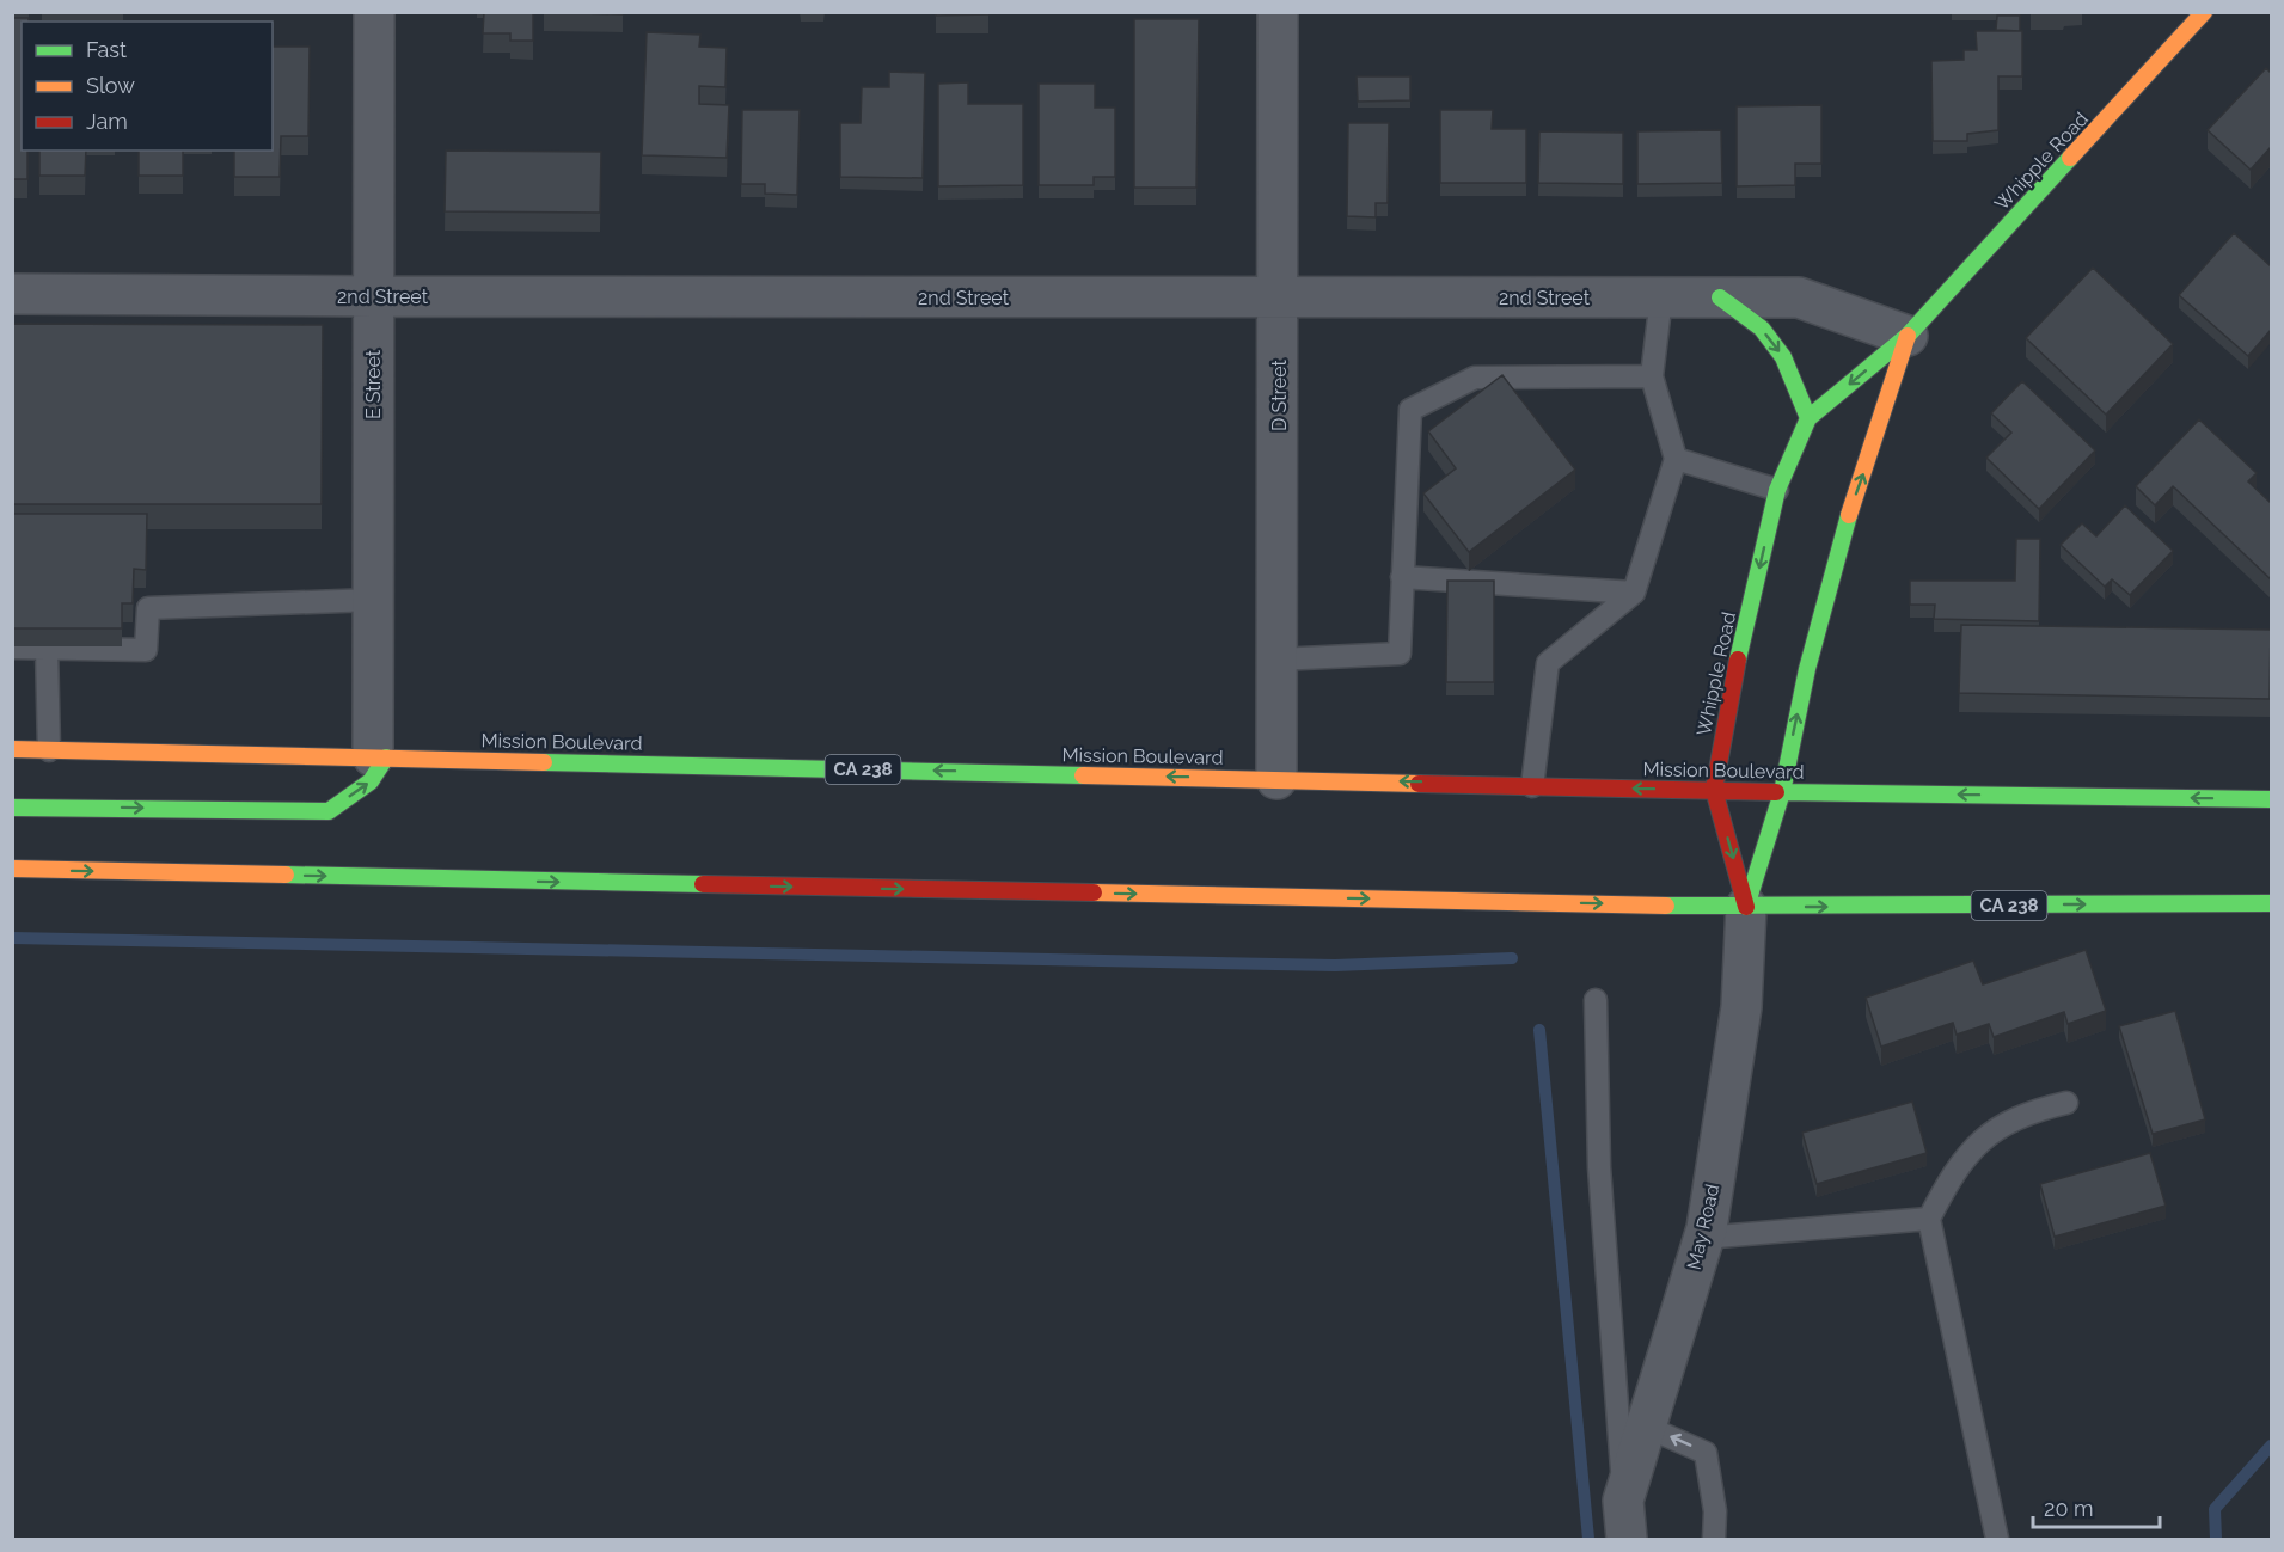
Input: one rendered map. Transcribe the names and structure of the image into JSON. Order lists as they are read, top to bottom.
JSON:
{
  "streets": {
    "main road": ["Whipple Road", "Mission Boulevard", "CA 238"],
    "street": [
      "2nd Street",
      "E Street",
      "D Street",
      "May Road"
    ]
  },
  "crossings": [
    ["Whipple Road", "2nd Street"],
    ["Whipple Road", "Mission Boulevard"],
    ["Whipple Road", "CA 238"],
    ["Whipple Road", "May Road"],
    ["2nd Street", "E Street"],
    ["2nd Street", "D Street"],
    ["E Street", "Mission Boulevard"],
    ["D Street", "Mission Boulevard"],
    ["CA 238", "May Road"]
  ],
  "legend": ["Fast", "Slow", "Jam"],
  "scale_bar": "20 m"
}
